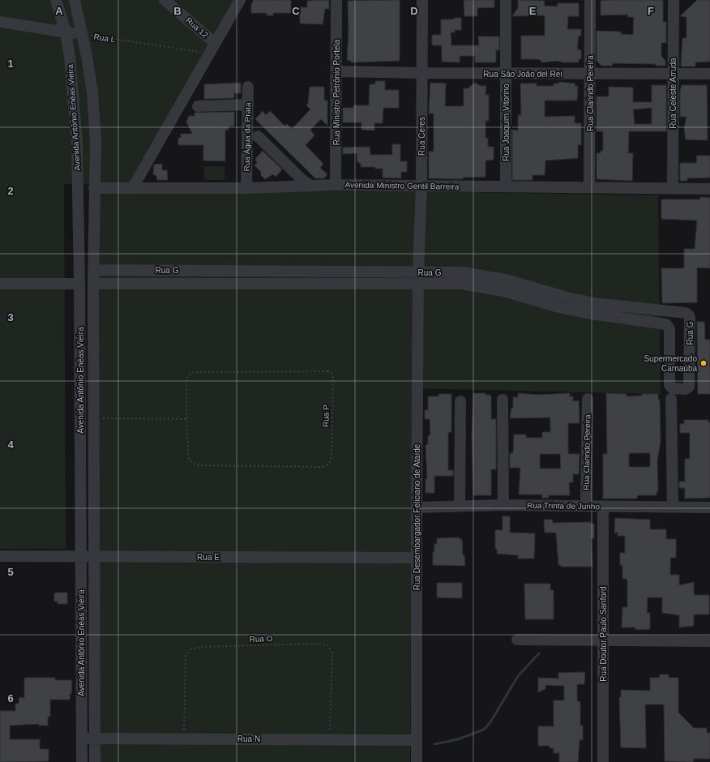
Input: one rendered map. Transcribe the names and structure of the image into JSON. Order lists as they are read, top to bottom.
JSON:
{
  "streets": {
    "street": [
      "Rua 12",
      "Rua L",
      "Rua São João del Rei",
      "Rua Ministro Petrônio Portela",
      "Rua Clarindo Pereira",
      "Rua Celeste Arruda",
      "Avenida Antônio Enéas Vieira",
      "Rua Joaquim Vitorino",
      "Rua Ceres",
      "Rua Água da Prata",
      "Avenida Ministro Gentil Barreira",
      "Rua G",
      "Rua Trinta de Junho",
      "Rua Desembargador Feliciano de Ataíde",
      "Rua E",
      "Rua Doutor Paulo Sanford",
      "Rua N"
    ],
    "path": ["Rua P", "Rua O"]
  },
  "crossings": [
    ["Rua L", "Avenida Antônio Enéas Vieira"],
    ["Rua São João del Rei", "Rua Ministro Petrônio Portela"],
    ["Rua São João del Rei", "Rua Clarindo Pereira"],
    ["Rua São João del Rei", "Rua Celeste Arruda"],
    ["Rua São João del Rei", "Rua Joaquim Vitorino"],
    ["Rua São João del Rei", "Rua Ceres"],
    ["Rua Ministro Petrônio Portela", "Avenida Ministro Gentil Barreira"],
    ["Rua Clarindo Pereira", "Avenida Ministro Gentil Barreira"],
    ["Rua Clarindo Pereira", "Rua Trinta de Junho"],
    ["Rua Celeste Arruda", "Avenida Ministro Gentil Barreira"],
    ["Avenida Antônio Enéas Vieira", "Avenida Ministro Gentil Barreira"],
    ["Avenida Antônio Enéas Vieira", "Rua G"],
    ["Avenida Antônio Enéas Vieira", "Rua E"],
    ["Avenida Antônio Enéas Vieira", "Rua N"],
    ["Rua Joaquim Vitorino", "Avenida Ministro Gentil Barreira"],
    ["Rua Ceres", "Avenida Ministro Gentil Barreira"],
    ["Rua Ceres", "Rua G"],
    ["Rua Ceres", "Rua Desembargador Feliciano de Ataíde"],
    ["Rua Água da Prata", "Avenida Ministro Gentil Barreira"],
    ["Rua G", "Rua Desembargador Feliciano de Ataíde"],
    ["Rua Trinta de Junho", "Rua Desembargador Feliciano de Ataíde"],
    ["Rua Trinta de Junho", "Rua Doutor Paulo Sanford"],
    ["Rua Desembargador Feliciano de Ataíde", "Rua E"],
    ["Rua Desembargador Feliciano de Ataíde", "Rua N"],
    ["Rua O", "Rua N"]
  ],
  "places": ["Supermercado Carnaúba"],
  "grid": {
    "columns": [
      "A",
      "B",
      "C",
      "D",
      "E",
      "F"
    ],
    "rows": [
      "1",
      "2",
      "3",
      "4",
      "5",
      "6"
    ]
  }
}
